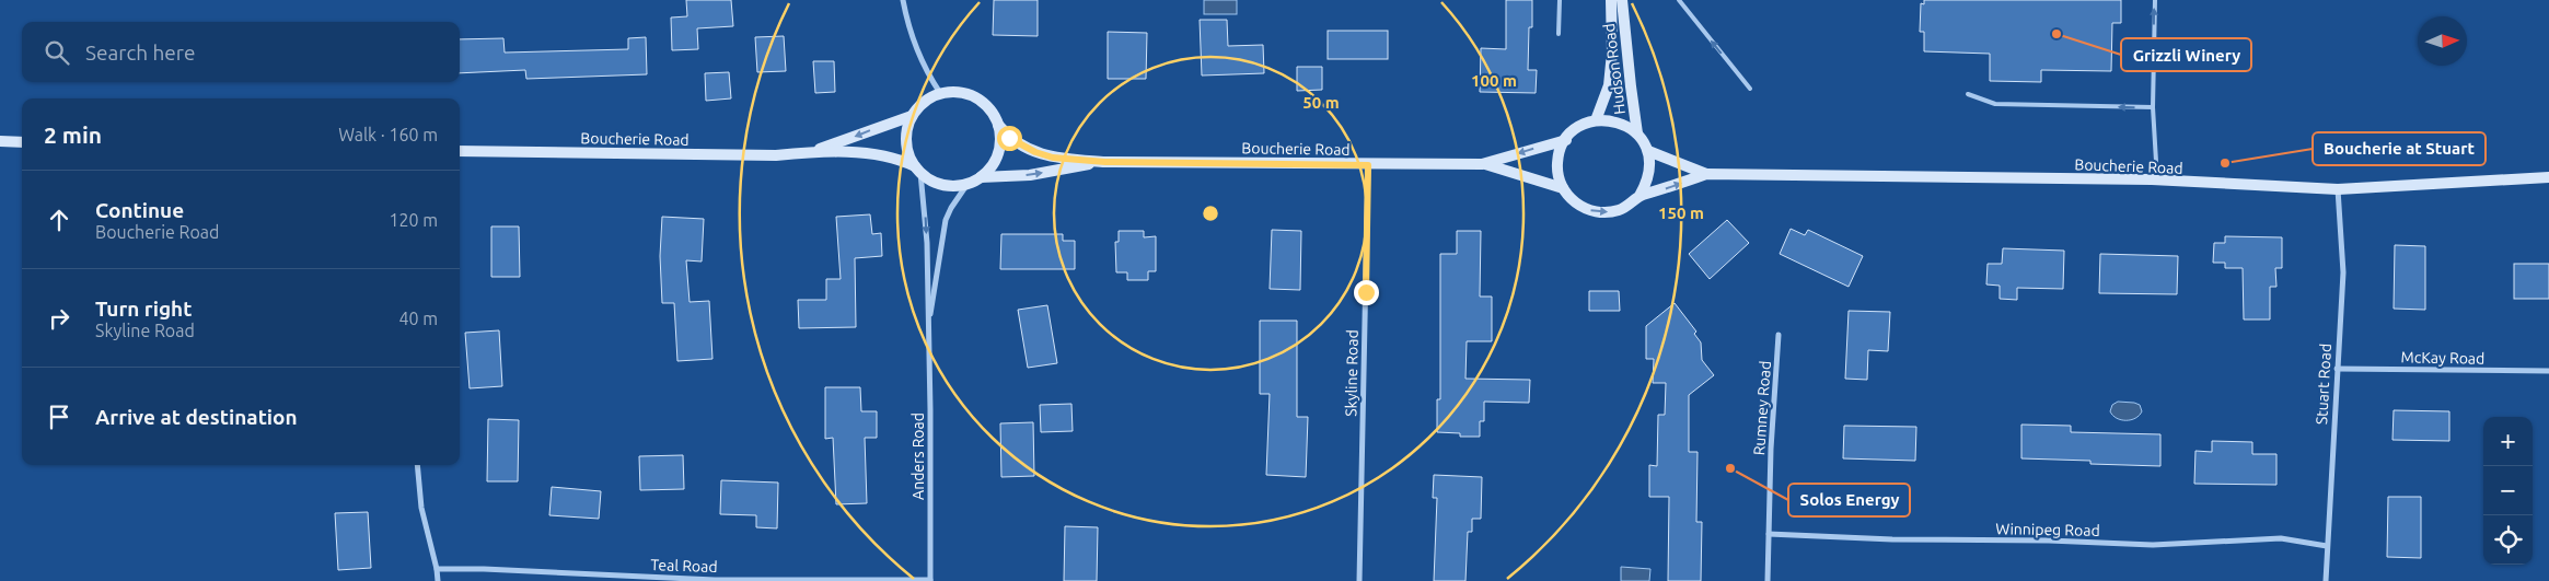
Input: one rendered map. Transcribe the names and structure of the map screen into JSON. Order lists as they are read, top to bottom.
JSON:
{
  "streets": {
    "main road": ["Hudson Road", "Boucherie Road"],
    "street": [
      "McKay Road",
      "Skyline Road",
      "Stuart Road",
      "Rumney Road",
      "Anders Road",
      "Winnipeg Road",
      "Teal Road"
    ]
  },
  "crossings": [
    ["Hudson Road", "Boucherie Road"],
    ["Boucherie Road", "Skyline Road"],
    ["Boucherie Road", "Stuart Road"],
    ["Boucherie Road", "Anders Road"],
    ["McKay Road", "Stuart Road"],
    ["Stuart Road", "Winnipeg Road"],
    ["Rumney Road", "Winnipeg Road"],
    ["Anders Road", "Teal Road"]
  ],
  "places": ["Grizzli Winery", "Boucherie at Stuart", "Solos Energy"],
  "north": "right",
  "page": {
    "search": "Search here",
    "heading": ["2 min", "Walk · 160 m"],
    "list": [
      ["Continue", "Boucherie Road", "120 m"],
      ["Turn right", "Skyline Road", "40 m"],
      "Arrive at destination"
    ],
    "map_buttons": ["+", "−"]
  },
  "rings": ["100 m", "50 m", "150 m"]
}
